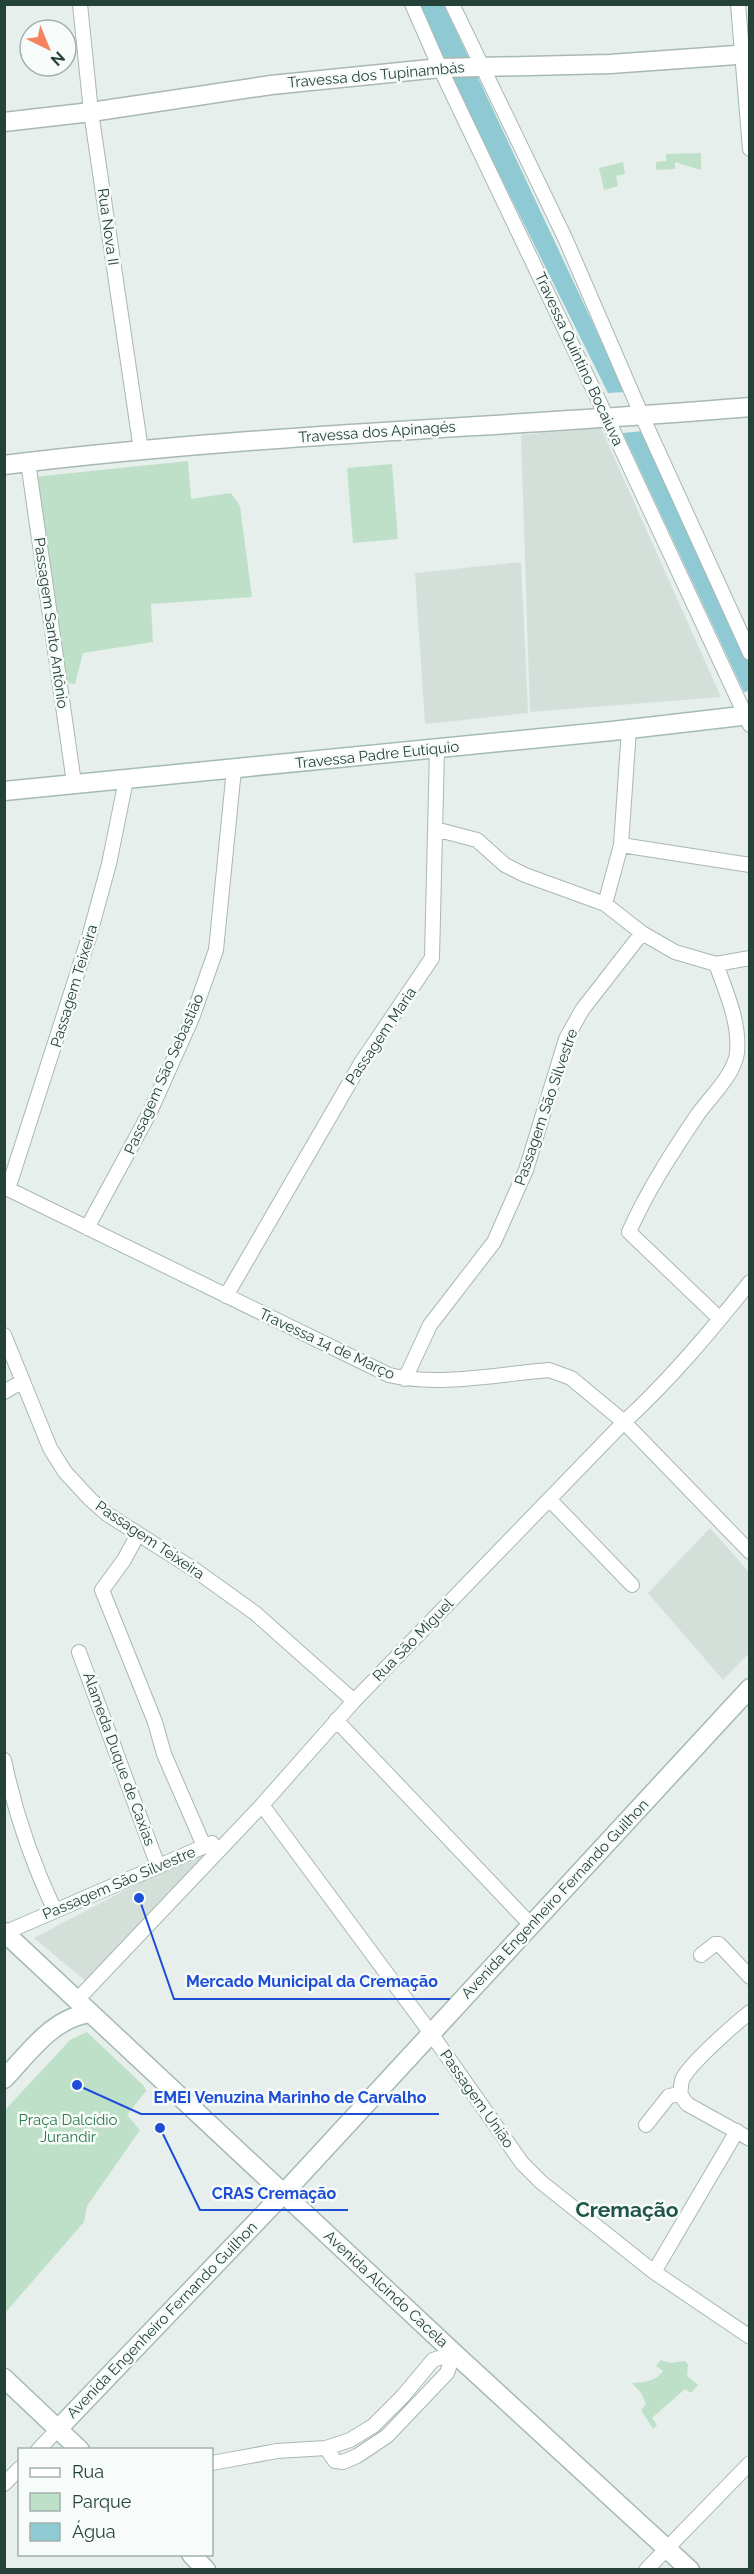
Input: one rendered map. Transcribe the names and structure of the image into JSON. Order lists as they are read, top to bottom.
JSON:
{
  "streets": {
    "main road": [
      "Travessa dos Tupinambás",
      "Travessa dos Apinagés",
      "Travessa Padre Eutíquio",
      "Avenida Engenheiro Fernando Guilhon",
      "Avenida Alcindo Cacela"
    ],
    "street": [
      "Rua Nova II",
      "Travessa Quintino Bocaiuva",
      "Passagem Santo Antônio",
      "Passagem Teixeira",
      "Passagem Maria",
      "Passagem São Sebastião",
      "Passagem São Silvestre",
      "Travessa 14 de Março",
      "Rua São Miguel",
      "Alameda Duque de Caxias",
      "Passagem União"
    ]
  },
  "crossings": [
    ["Travessa dos Tupinambás", "Rua Nova II"],
    ["Travessa dos Tupinambás", "Travessa Quintino Bocaiuva"],
    ["Rua Nova II", "Travessa dos Apinagés"],
    ["Travessa Quintino Bocaiuva", "Travessa dos Apinagés"],
    ["Travessa Quintino Bocaiuva", "Travessa Padre Eutíquio"],
    ["Travessa dos Apinagés", "Passagem Santo Antônio"],
    ["Passagem Santo Antônio", "Travessa Padre Eutíquio"],
    ["Travessa Padre Eutíquio", "Passagem Teixeira"],
    ["Travessa Padre Eutíquio", "Passagem Maria"],
    ["Travessa Padre Eutíquio", "Passagem São Sebastião"],
    ["Passagem Teixeira", "Travessa 14 de Março"],
    ["Passagem Teixeira", "Rua São Miguel"],
    ["Passagem Maria", "Travessa 14 de Março"],
    ["Passagem São Sebastião", "Travessa 14 de Março"],
    ["Passagem São Silvestre", "Travessa 14 de Março"],
    ["Passagem São Silvestre", "Rua São Miguel"],
    ["Passagem São Silvestre", "Alameda Duque de Caxias"],
    ["Passagem São Silvestre", "Avenida Alcindo Cacela"],
    ["Travessa 14 de Março", "Rua São Miguel"],
    ["Rua São Miguel", "Passagem União"],
    ["Rua São Miguel", "Avenida Alcindo Cacela"],
    ["Avenida Engenheiro Fernando Guilhon", "Passagem União"],
    ["Avenida Engenheiro Fernando Guilhon", "Avenida Alcindo Cacela"]
  ],
  "districts": ["Cremação"],
  "parks": ["Praça Dalcídio Jurandir"],
  "places": ["Mercado Municipal da Cremação", "EMEI Venuzina Marinho de Carvalho", "CRAS Cremação"],
  "legend": ["Rua", "Parque", "Água"],
  "north": "bottom right"
}
